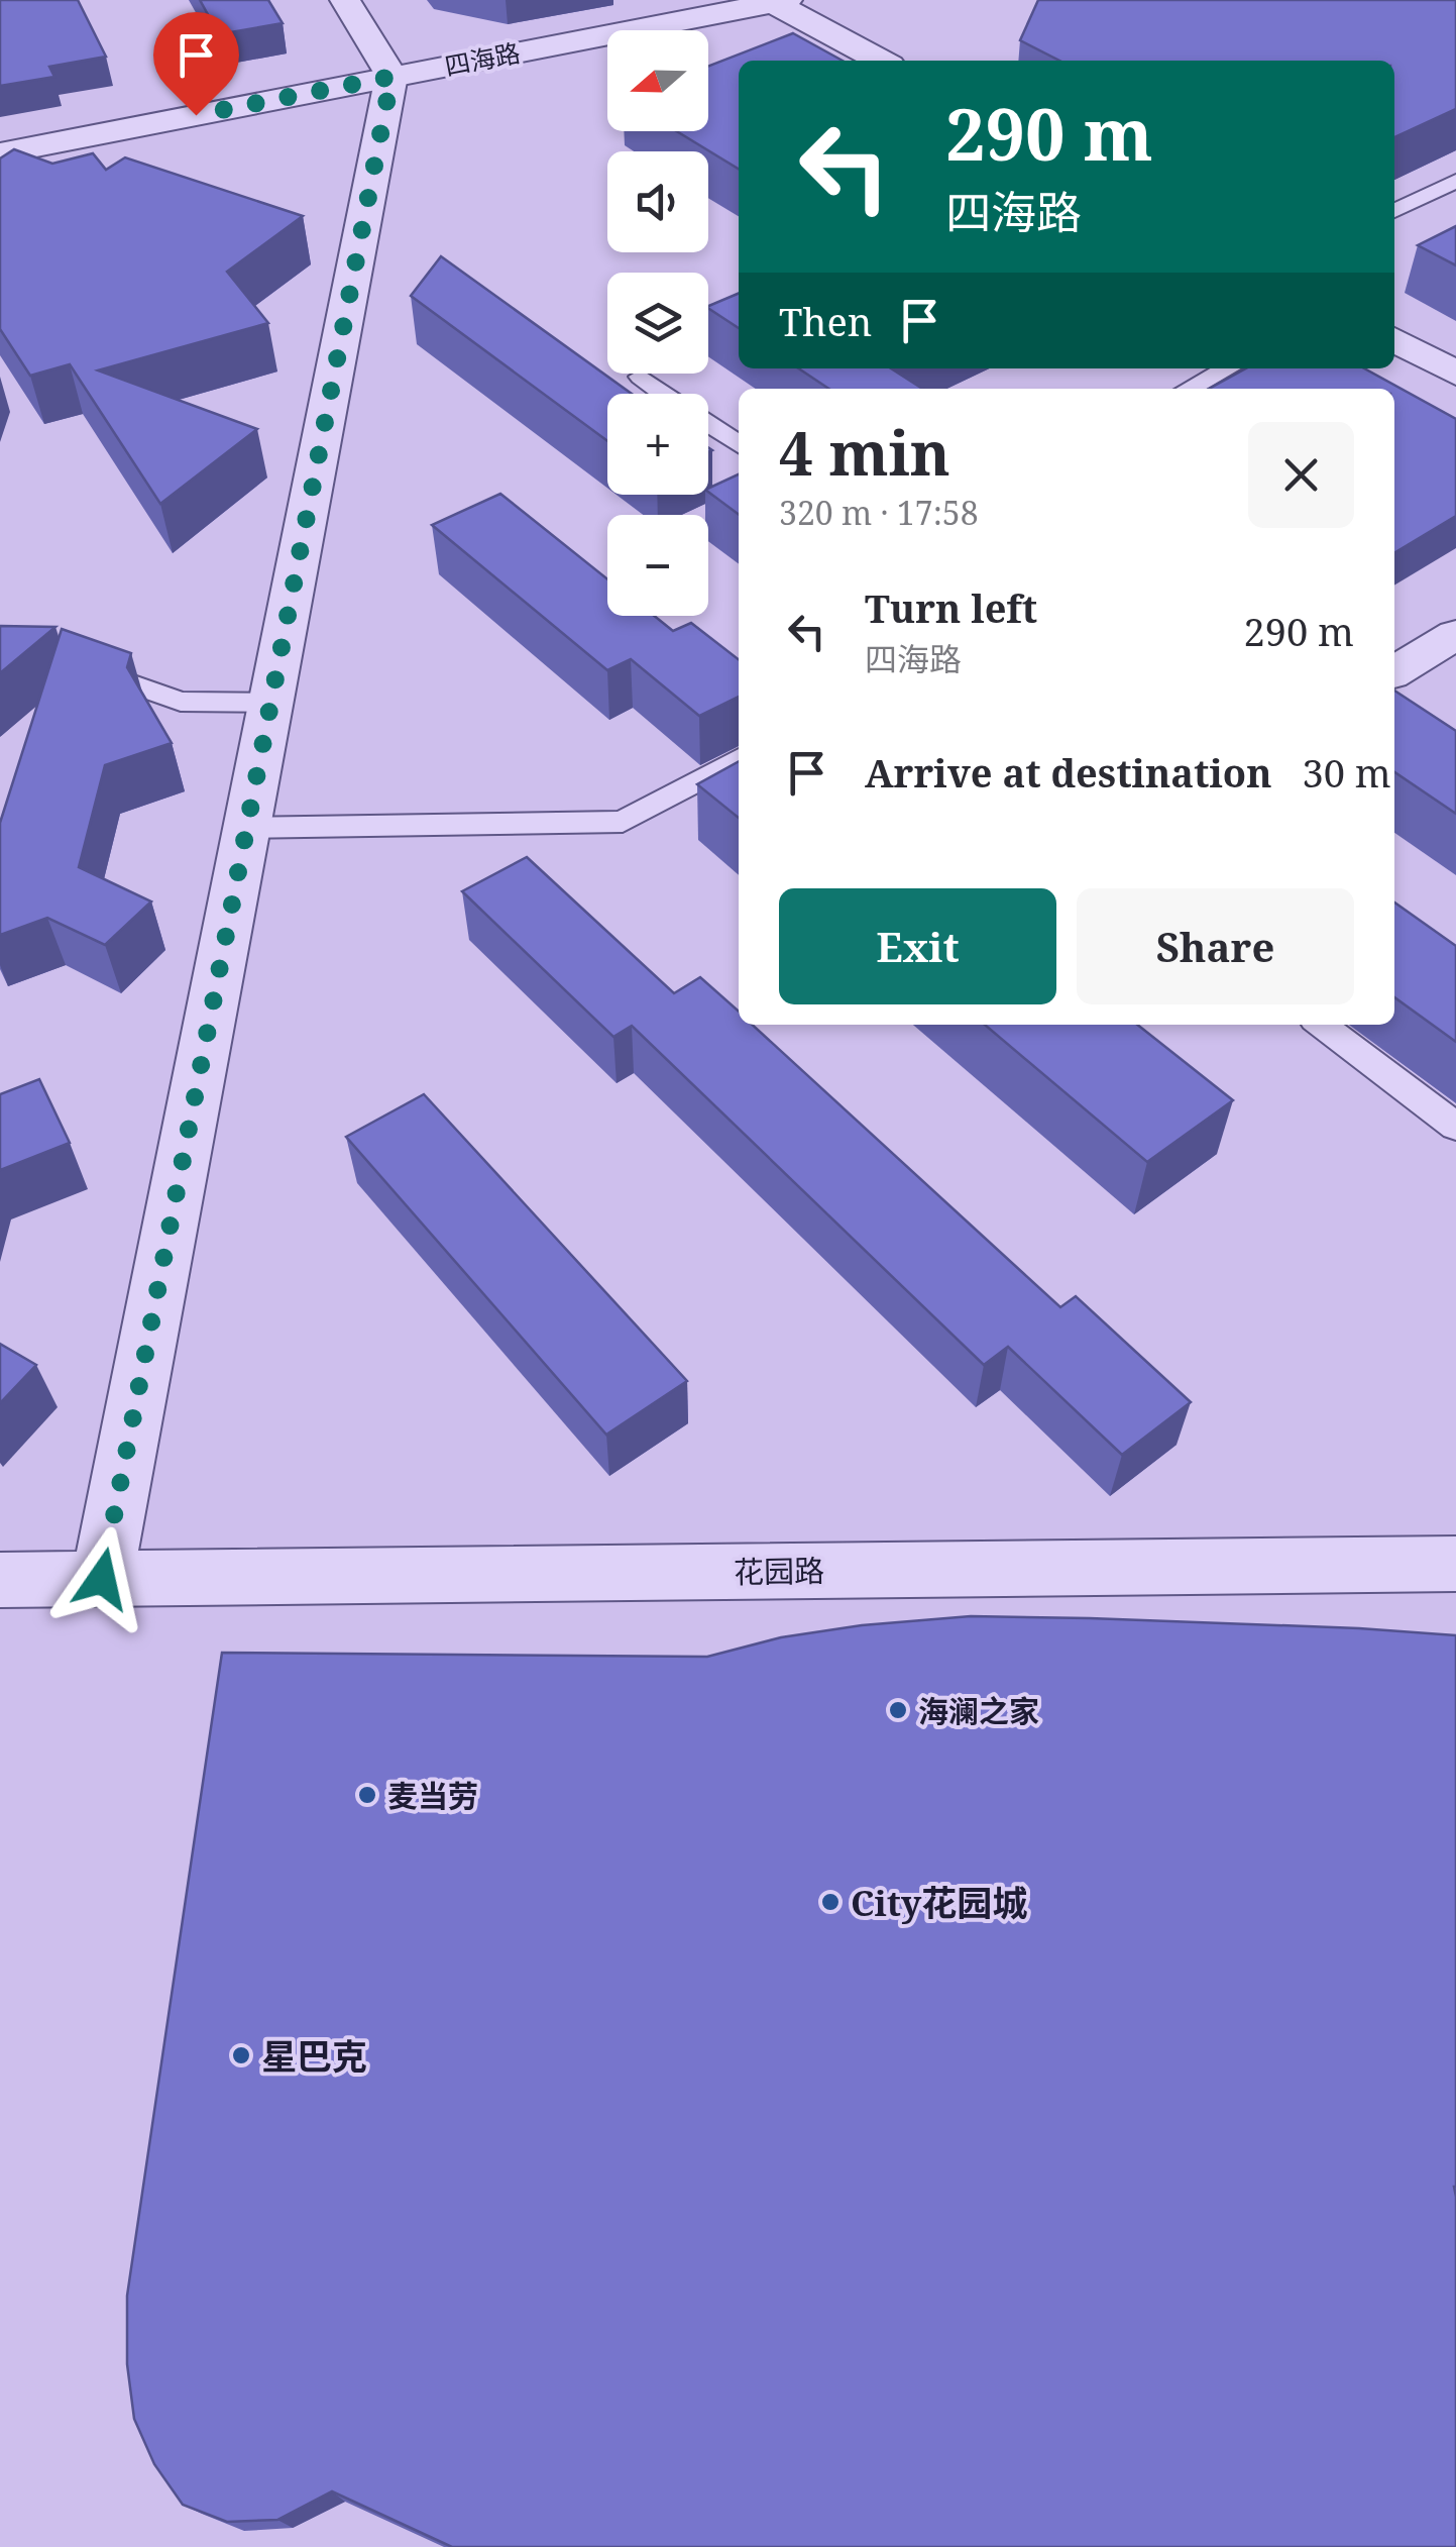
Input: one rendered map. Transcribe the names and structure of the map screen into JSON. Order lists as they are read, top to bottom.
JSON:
{
  "streets": {
    "street": ["四海路", "花园路"]
  },
  "places": [
    "海澜之家",
    "麦当劳",
    "City花园城",
    "星巴克"
  ],
  "north": "left",
  "page": {
    "map_buttons": ["+", "−"],
    "turn": ["290 m", "四海路"],
    "then": "Then",
    "heading": ["4 min", "320 m · 17:58"],
    "list": [
      {
        "name": "Turn left",
        "note": "四海路",
        "value": "290 m"
      },
      {
        "name": "Arrive at destination",
        "value": "30 m"
      }
    ],
    "buttons": ["Exit", "Share"]
  }
}
